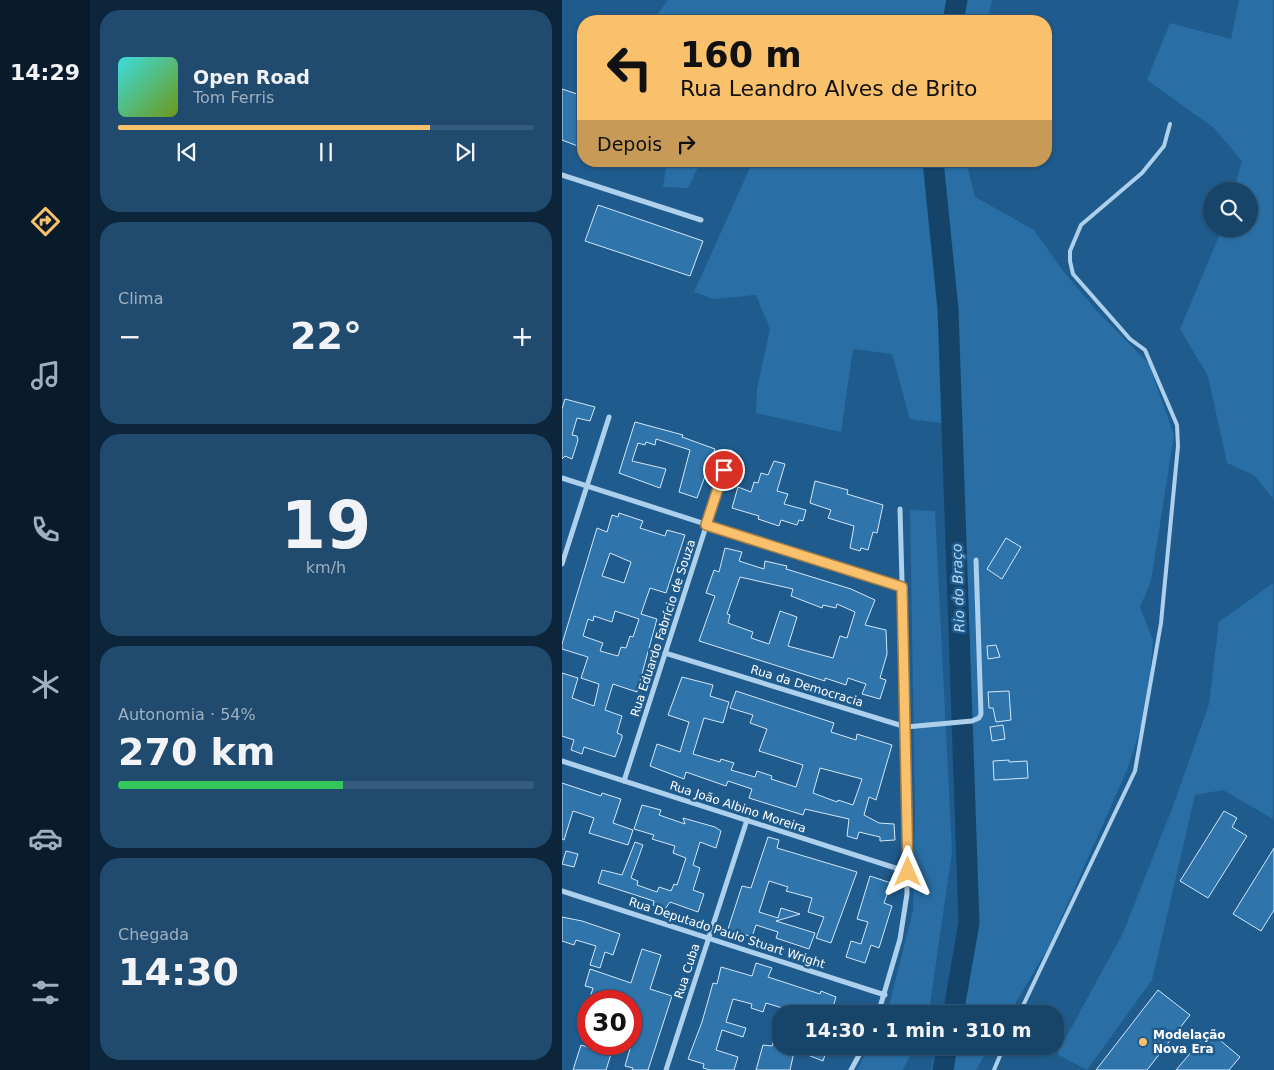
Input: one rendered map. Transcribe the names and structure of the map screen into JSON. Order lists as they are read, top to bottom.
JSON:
{
  "streets": {
    "street": [
      "Rua Eduardo Fabrício de Souza",
      "Rua da Democracia",
      "Rua João Albino Moreira",
      "Rua Deputado Paulo Stuart Wright",
      "Rua Cuba"
    ]
  },
  "crossings": [
    ["Rua Eduardo Fabrício de Souza", "Rua da Democracia"],
    ["Rua Eduardo Fabrício de Souza", "Rua João Albino Moreira"],
    ["Rua João Albino Moreira", "Rua Cuba"],
    ["Rua Deputado Paulo Stuart Wright", "Rua Cuba"]
  ],
  "water": ["Rio do Braço"],
  "places": ["Modelação Nova Era"],
  "page": {
    "tabs": "14:29",
    "turn": ["160 m", "Rua Leandro Alves de Brito"],
    "song": ["Open Road", "Tom Ferris"],
    "then": "Depois",
    "tile": [
      "Clima",
      ["19", "km/h"],
      ["Autonomia · 54%", "270 km"],
      ["Chegada", "14:30"]
    ],
    "heat": ["−", "22°", "+"],
    "limit": "30",
    "trip": "14:30 · 1 min · 310 m"
  }
}
